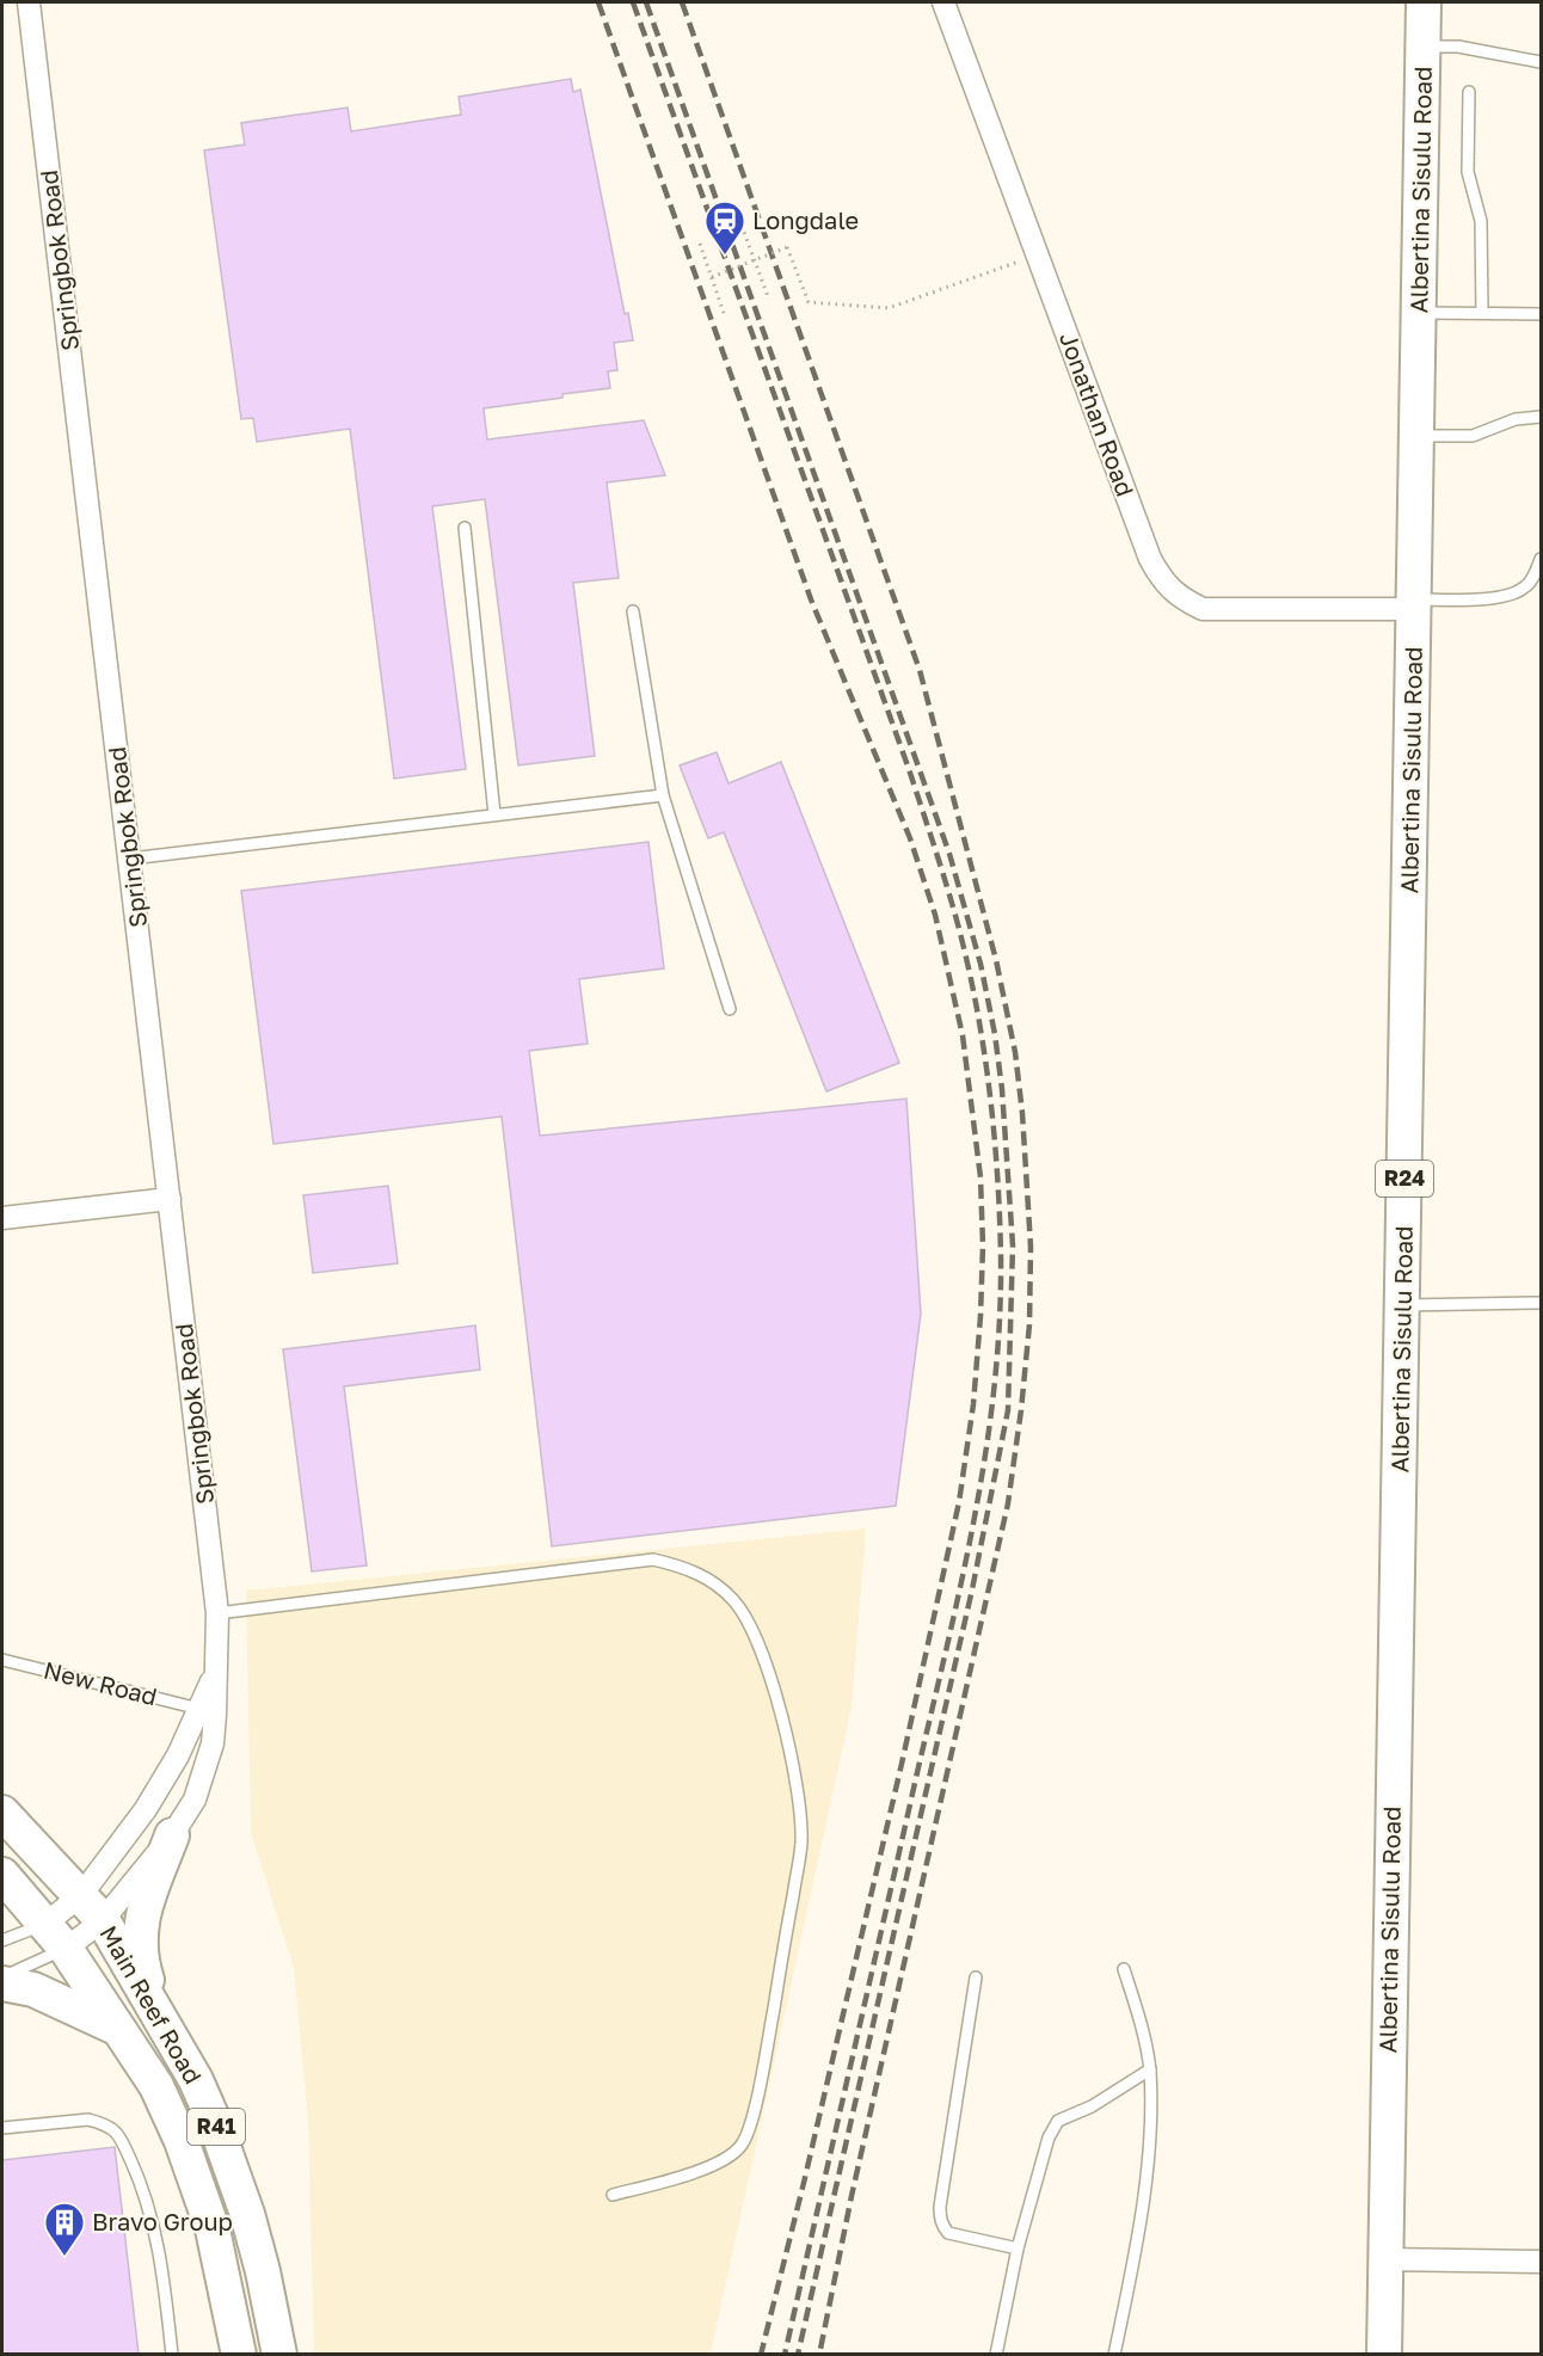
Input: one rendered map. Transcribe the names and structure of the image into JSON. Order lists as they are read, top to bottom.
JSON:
{
  "streets": {
    "main road": [
      "Albertina Sisulu Road",
      "R24",
      "Main Reef Road",
      "R41"
    ],
    "street": ["Springbok Road", "Jonathan Road"],
    "lane": ["New Road"]
  },
  "crossings": [
    ["Albertina Sisulu Road", "Jonathan Road"],
    ["Springbok Road", "New Road"],
    ["Springbok Road", "Main Reef Road"]
  ],
  "places": {
    "station": ["Longdale"],
    "building": ["Bravo Group"]
  }
}
